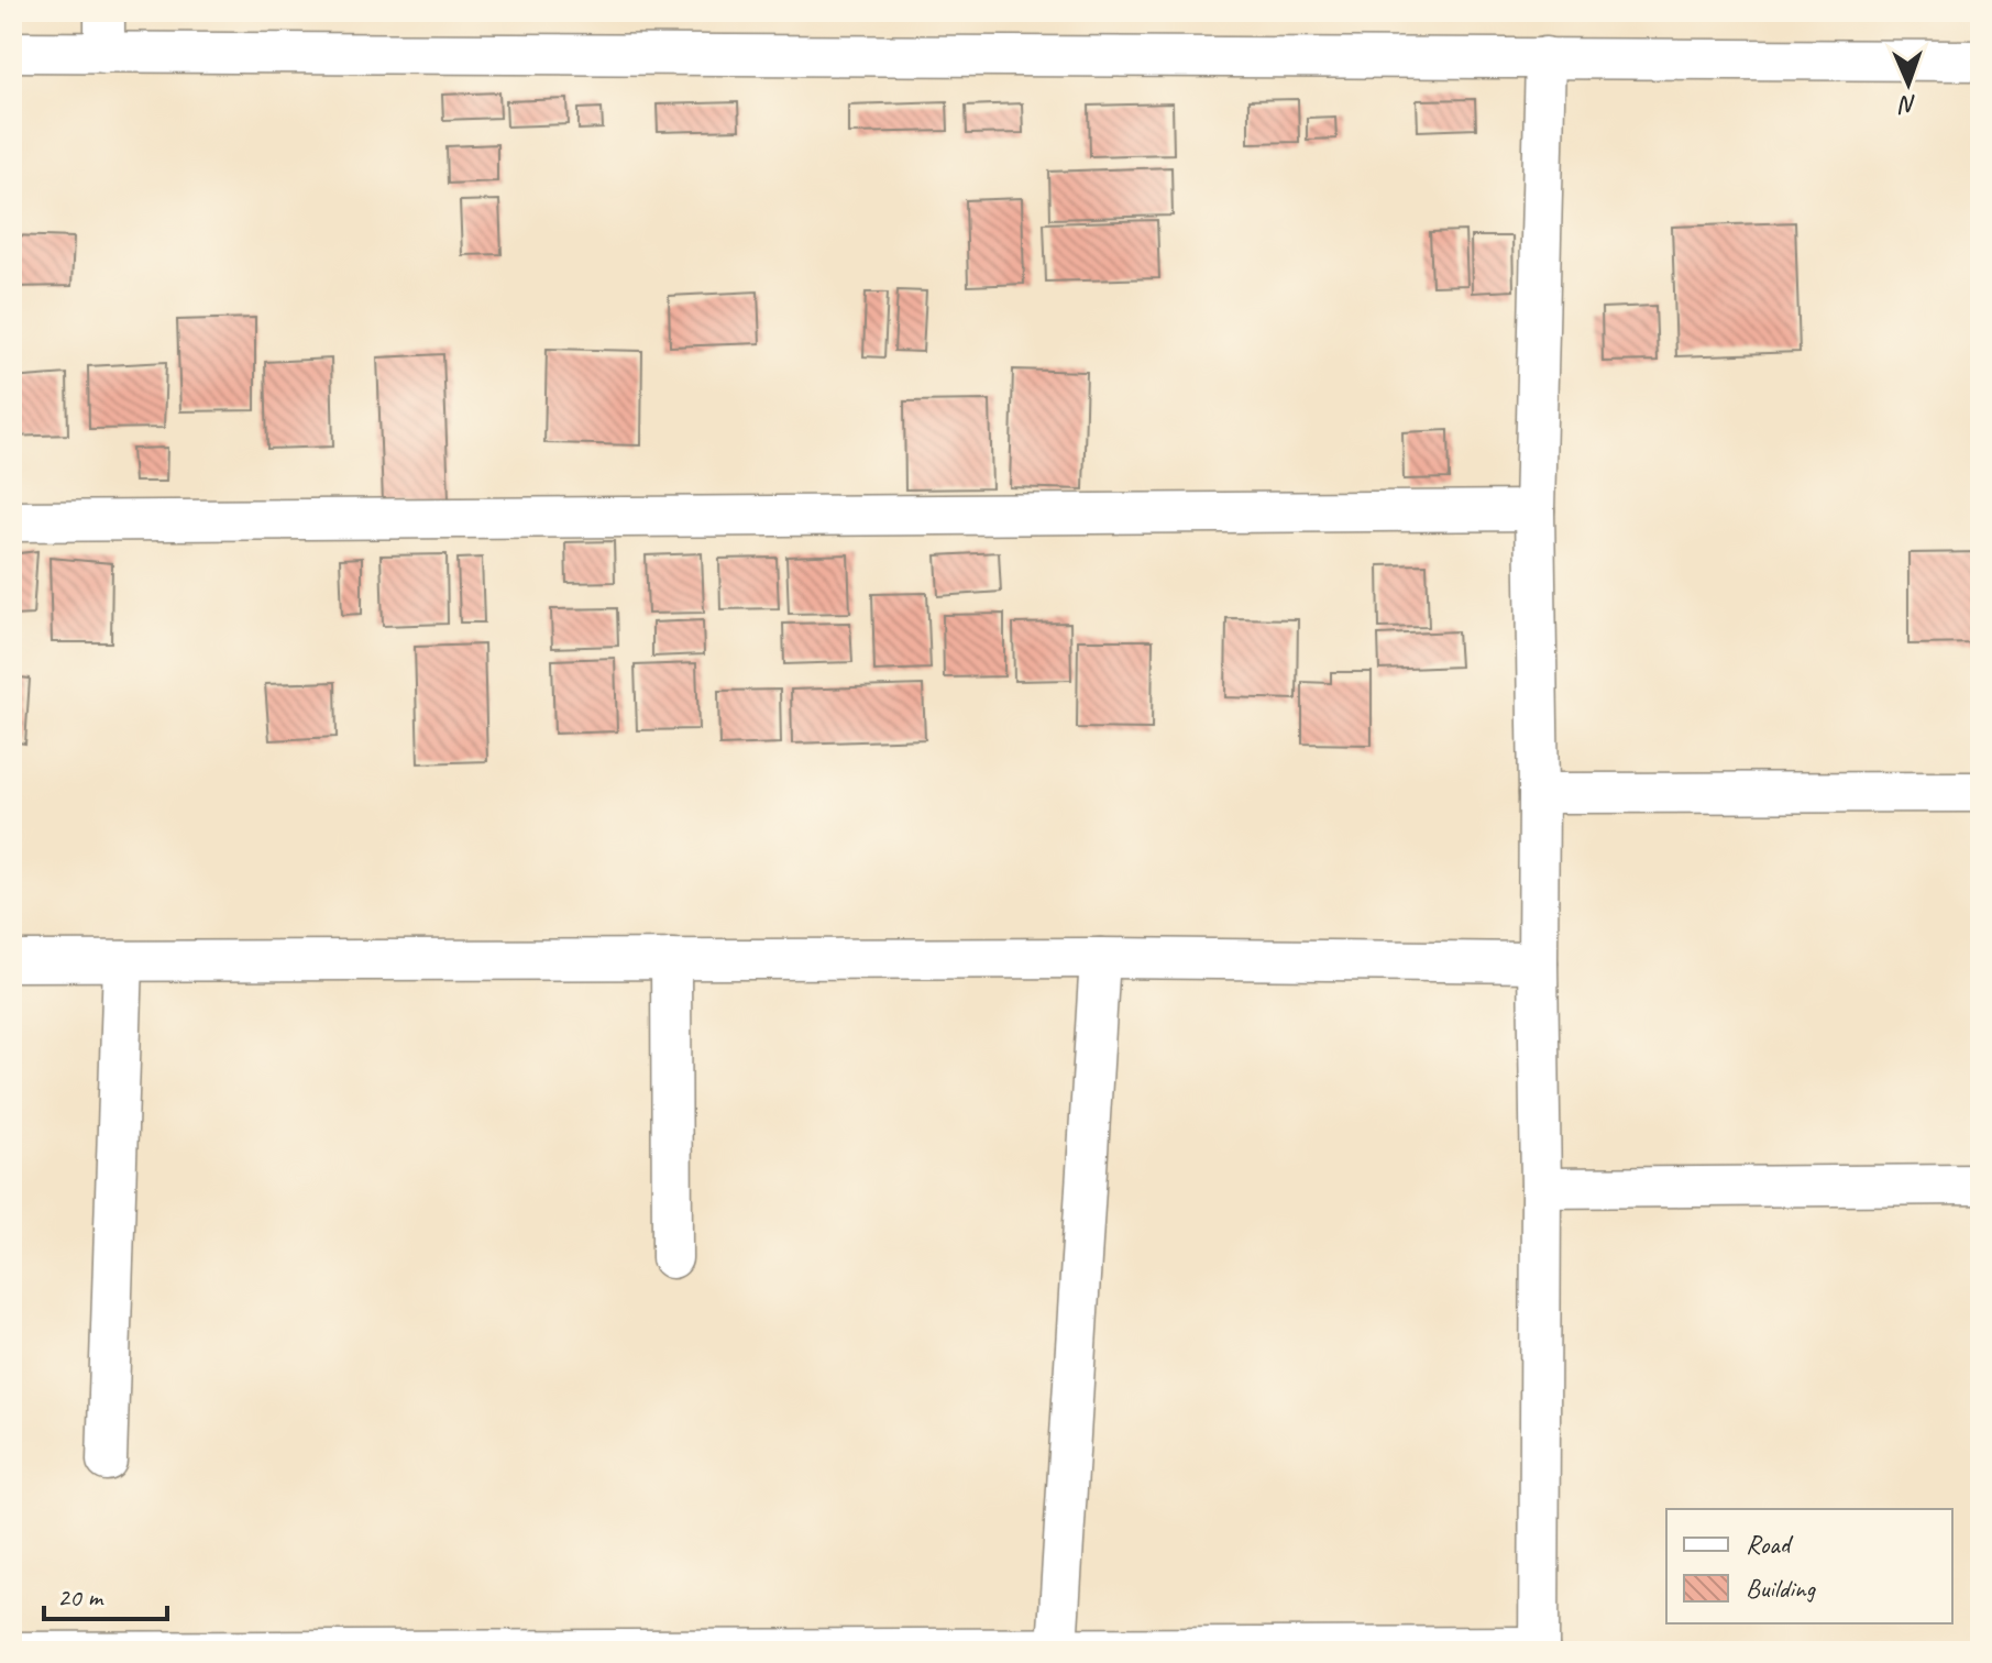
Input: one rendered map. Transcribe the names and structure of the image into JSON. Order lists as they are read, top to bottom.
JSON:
{
  "legend": ["Road", "Building"],
  "scale_bar": "20 m",
  "north": "bottom"
}
